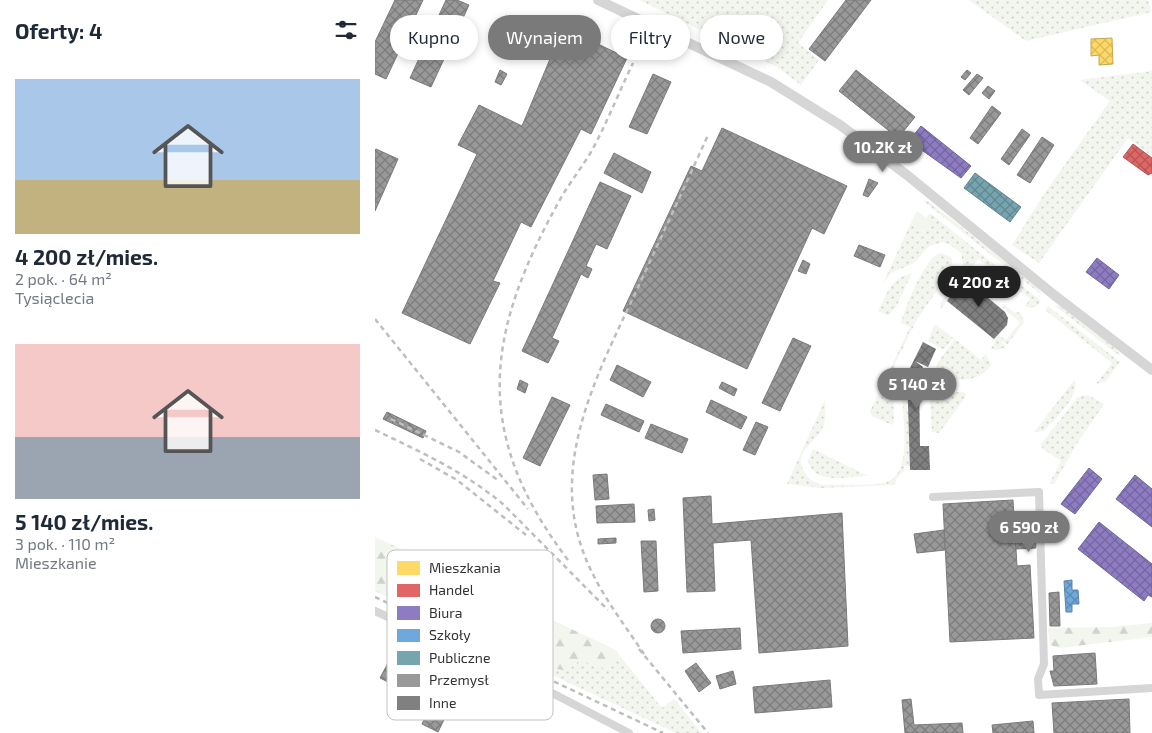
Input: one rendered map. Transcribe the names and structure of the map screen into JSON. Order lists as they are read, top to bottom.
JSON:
{
  "legend": [
    "Mieszkania",
    "Handel",
    "Biura",
    "Szkoły",
    "Publiczne",
    "Przemysł",
    "Inne"
  ],
  "page": {
    "heading": "Oferty: 4",
    "chip": [
      "Kupno",
      "Wynajem",
      "Filtry",
      "Nowe"
    ],
    "list": [
      {
        "name": "4 200 zł/mies.",
        "note": "2 pok. · 64 m² · Tysiąclecia"
      },
      {
        "name": "5 140 zł/mies.",
        "note": "3 pok. · 110 m² · Mieszkanie"
      }
    ],
    "price": [
      "10.2K zł",
      "4 200 zł",
      "5 140 zł",
      "6 590 zł"
    ]
  }
}
